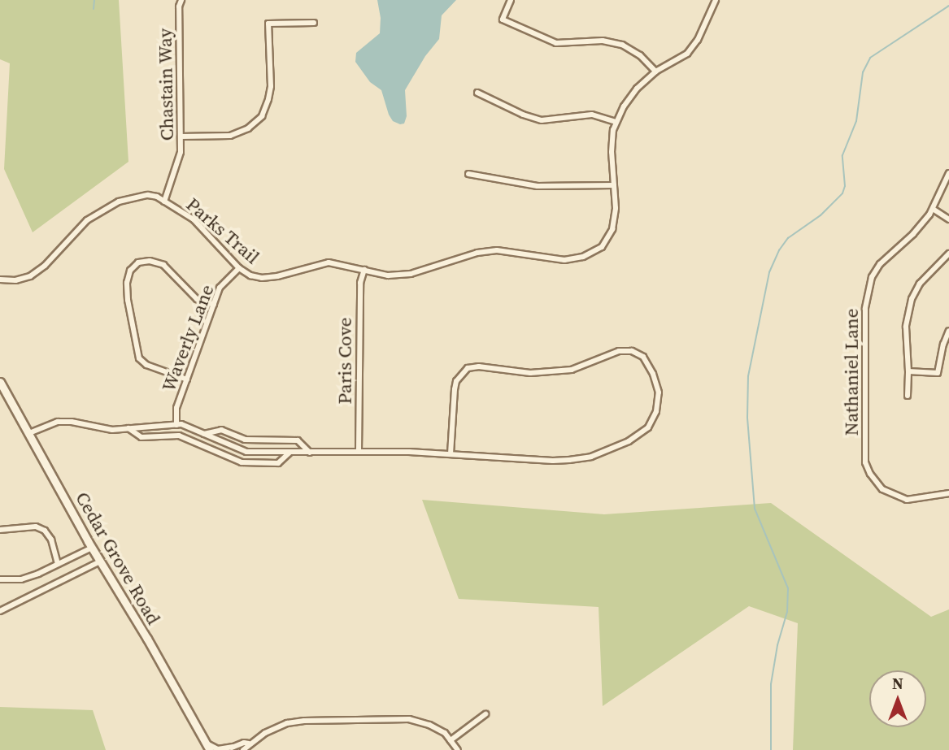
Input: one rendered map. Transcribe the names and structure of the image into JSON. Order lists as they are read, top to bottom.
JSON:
{
  "streets": {
    "main road": ["Cedar Grove Road"],
    "street": [
      "Chastain Way",
      "Parks Trail",
      "Waverly Lane",
      "Paris Cove",
      "Nathaniel Lane"
    ]
  },
  "crossings": [
    ["Chastain Way", "Parks Trail"],
    ["Parks Trail", "Waverly Lane"],
    ["Parks Trail", "Paris Cove"]
  ],
  "north": "top"
}
